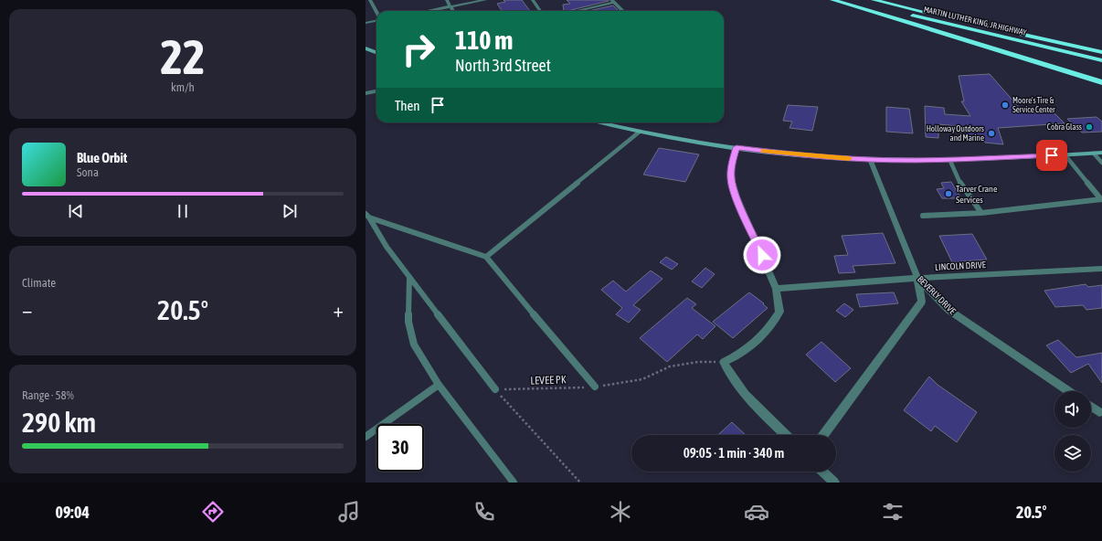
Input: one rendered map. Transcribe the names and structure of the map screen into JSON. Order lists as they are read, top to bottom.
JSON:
{
  "streets": {
    "highway": ["MARTIN LUTHER KING, JR HIGHWAY"],
    "street": ["LINCOLN DRIVE", "BEVERLY DRIVE"],
    "path": ["LEVEE PK"]
  },
  "crossings": [
    ["LINCOLN DRIVE", "BEVERLY DRIVE"]
  ],
  "places": [
    "Moore's Tire & Service Center",
    "Cobra Glass",
    "Holloway Outdoors and Marine",
    "Tarver Crane Services"
  ],
  "page": {
    "tile": [
      ["22", "km/h"],
      "Climate",
      ["Range · 58%", "290 km"]
    ],
    "turn": ["110 m", "North 3rd Street"],
    "then": "Then",
    "song": ["Blue Orbit", "Sona"],
    "heat": ["−", "20.5°", "+"],
    "limit": "30",
    "trip": "09:05 · 1 min · 340 m",
    "tabs": ["09:04", "20.5°"]
  }
}
